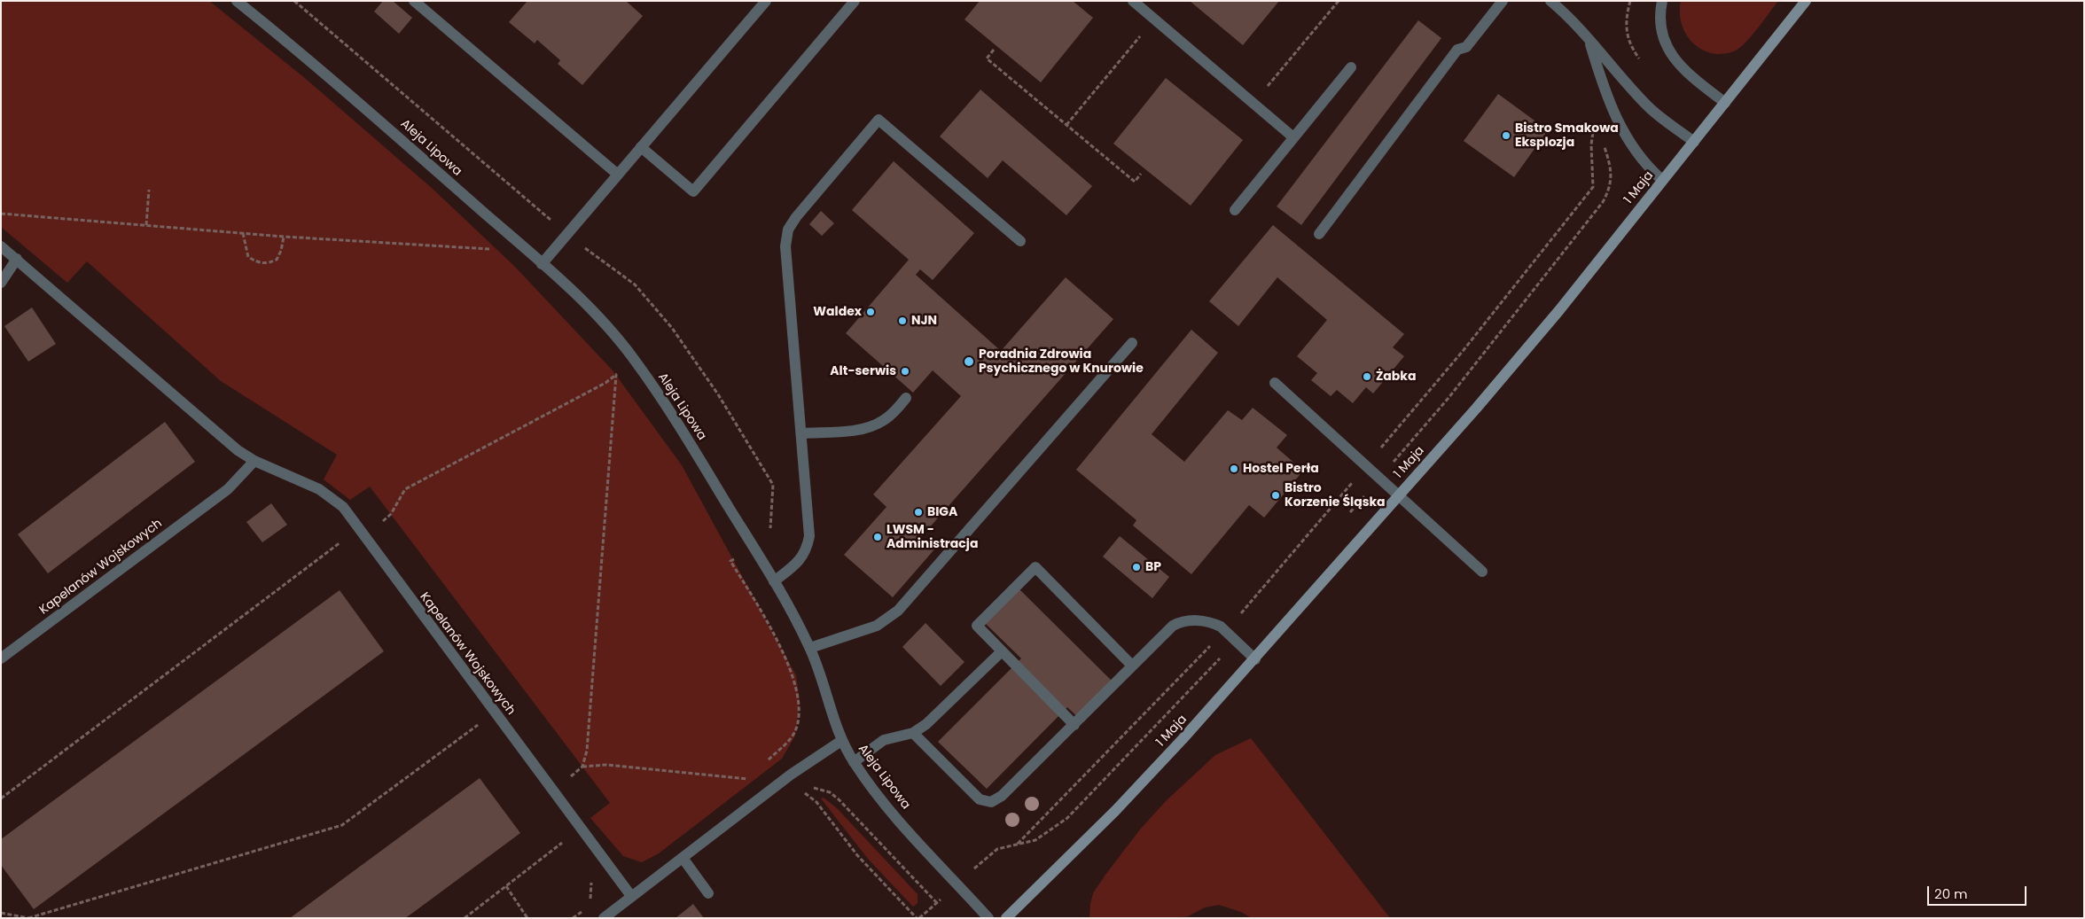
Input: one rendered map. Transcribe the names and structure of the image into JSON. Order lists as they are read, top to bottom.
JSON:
{
  "streets": {
    "street": ["Aleja Lipowa", "1 Maja", "Kapelanów Wojskowych"]
  },
  "places": [
    "Bistro Smakowa Eksplozja",
    "Waldex",
    "NJN",
    "Poradnia Zdrowia Psychicznego w Knurowie",
    "Alt-serwis",
    "Żabka",
    "Hostel Perła",
    "Bistro Korzenie Śląska",
    "BIGA",
    "LWSM - Administracja",
    "BP"
  ],
  "scale_bar": "20 m"
}
